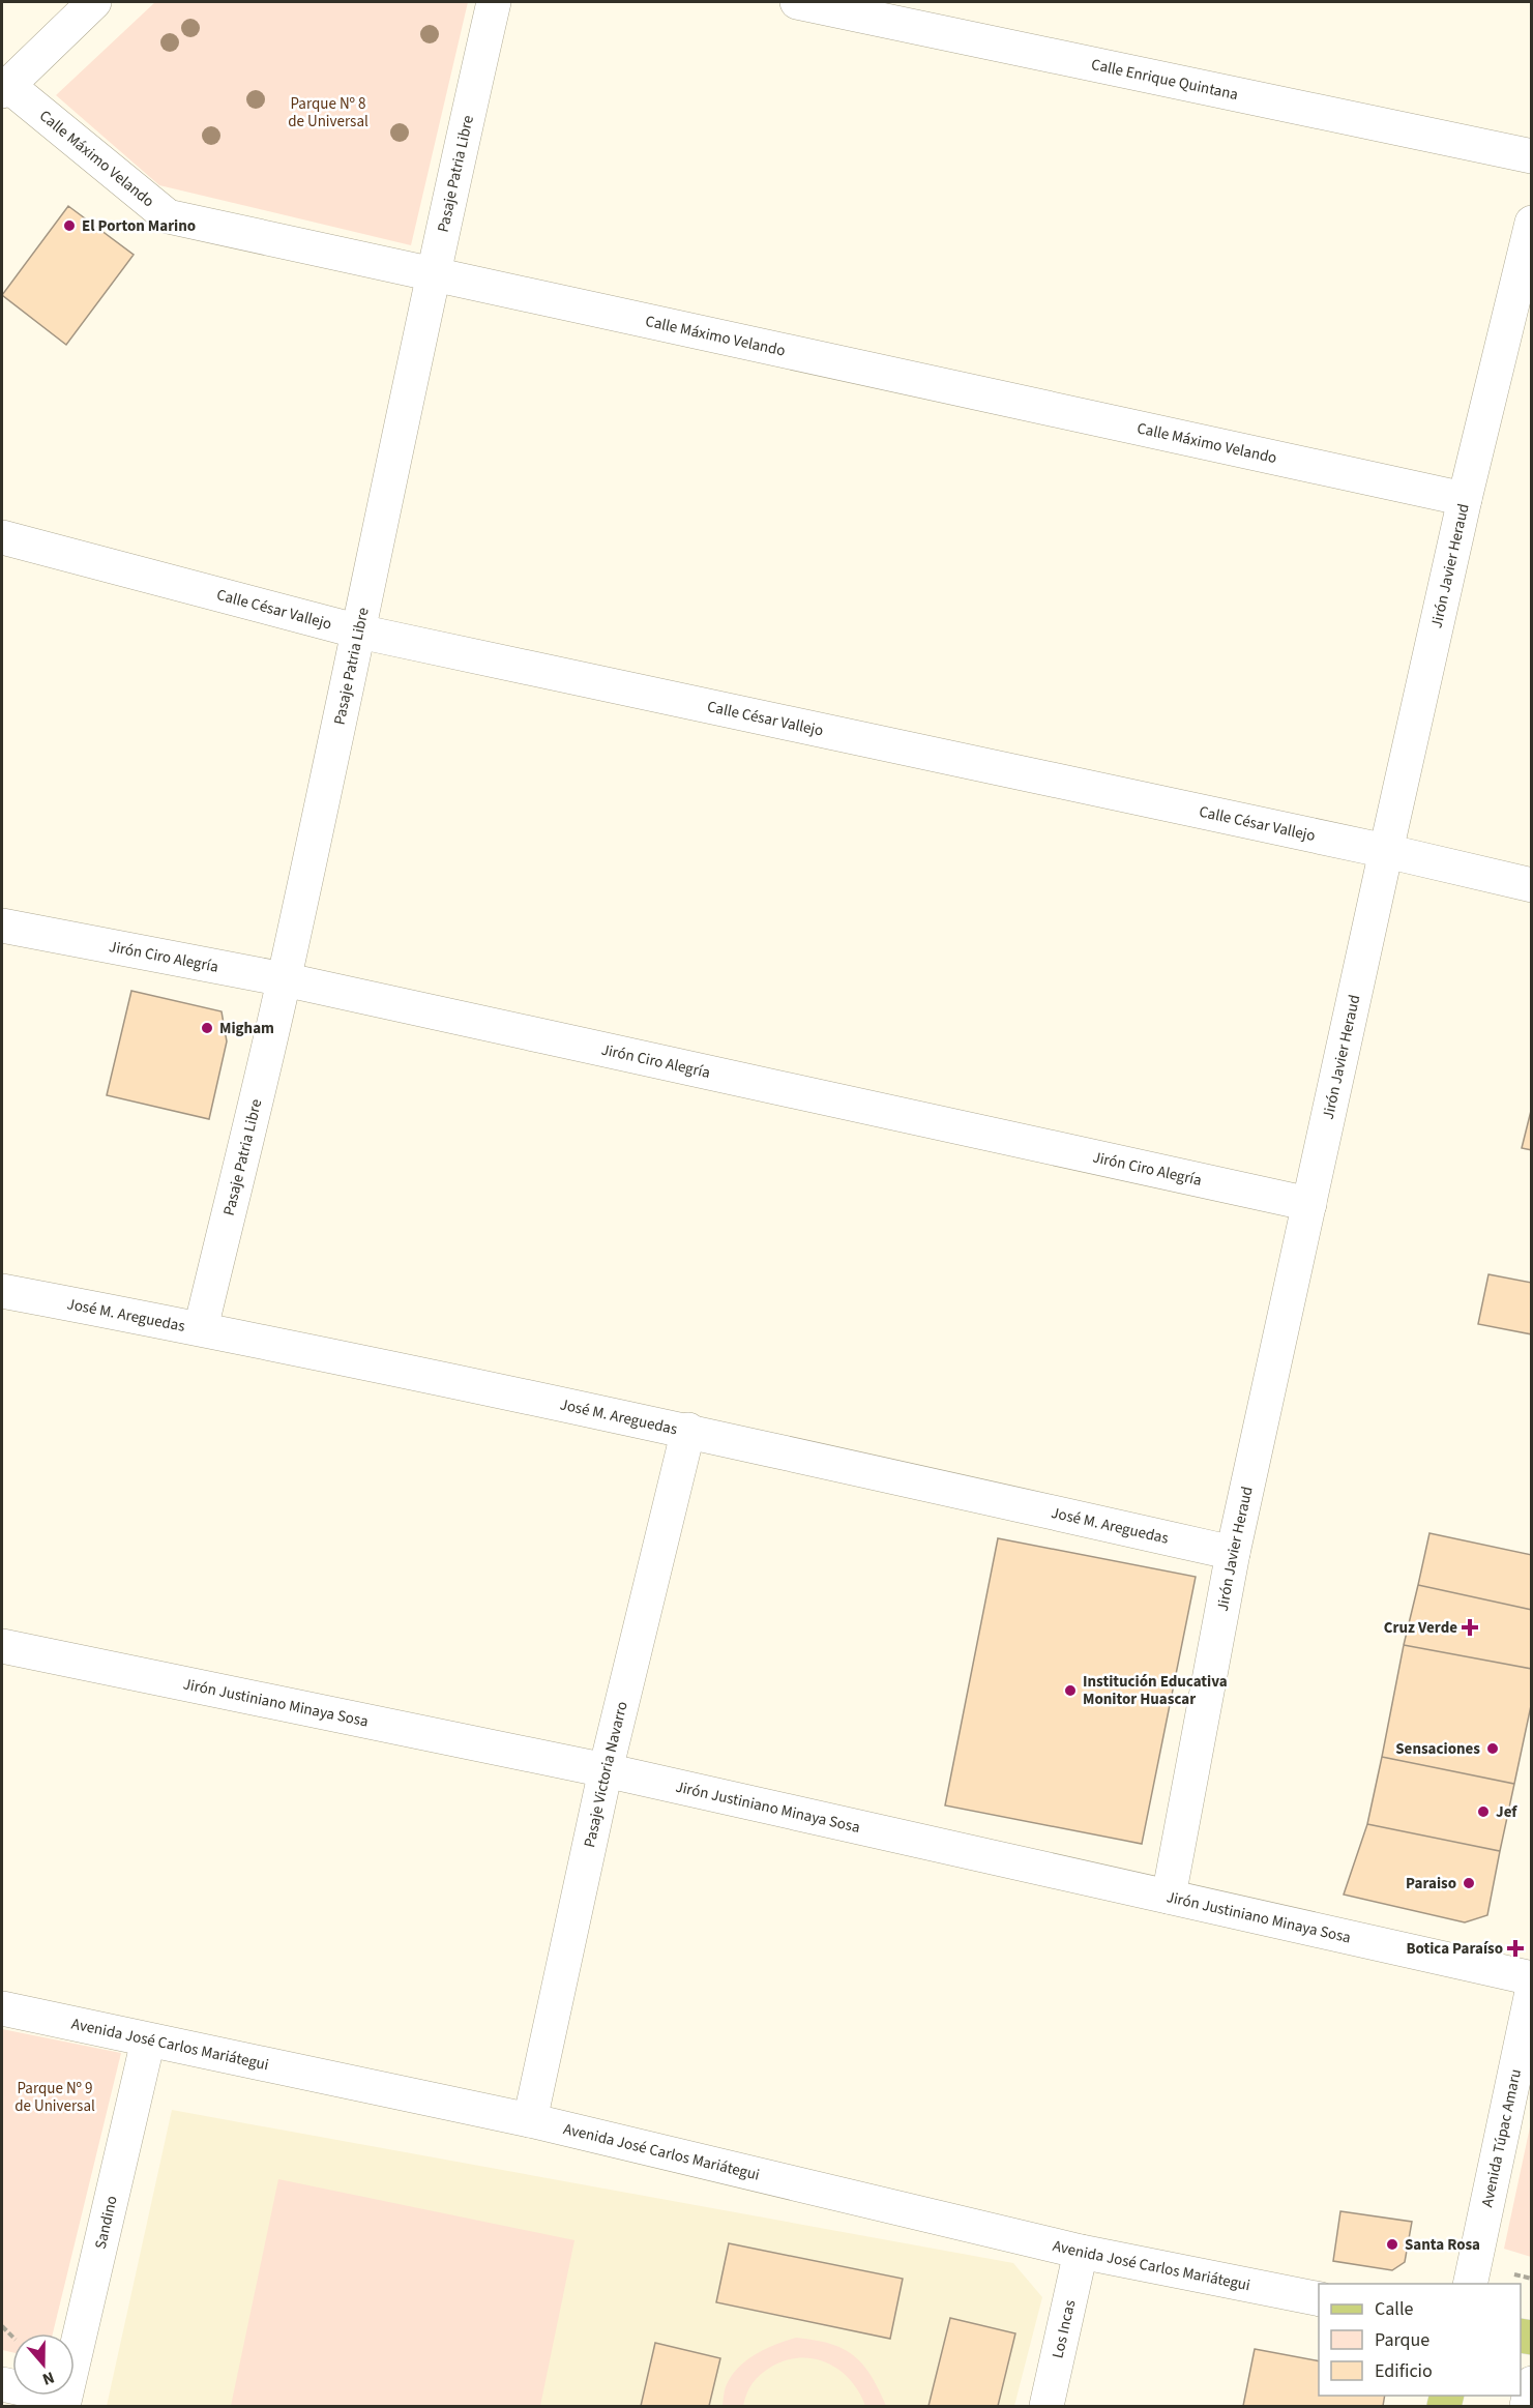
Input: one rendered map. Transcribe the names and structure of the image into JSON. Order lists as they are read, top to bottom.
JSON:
{
  "streets": {
    "street": [
      "Calle Enrique Quintana",
      "Calle Máximo Velando",
      "Pasaje Patria Libre",
      "Jirón Javier Heraud",
      "Calle César Vallejo",
      "Jirón Ciro Alegría",
      "José M. Areguedas",
      "Jirón Justiniano Minaya Sosa",
      "Pasaje Victoria Navarro",
      "Avenida José Carlos Mariátegui",
      "Avenida Túpac Amaru",
      "Sandino",
      "Los Incas"
    ]
  },
  "crossings": [
    ["Calle Máximo Velando", "Pasaje Patria Libre"],
    ["Calle Máximo Velando", "Jirón Javier Heraud"],
    ["Pasaje Patria Libre", "Calle César Vallejo"],
    ["Pasaje Patria Libre", "Jirón Ciro Alegría"],
    ["Pasaje Patria Libre", "José M. Areguedas"],
    ["Jirón Javier Heraud", "Calle César Vallejo"],
    ["Jirón Javier Heraud", "Jirón Ciro Alegría"],
    ["Jirón Javier Heraud", "José M. Areguedas"],
    ["Jirón Javier Heraud", "Jirón Justiniano Minaya Sosa"],
    ["José M. Areguedas", "Pasaje Victoria Navarro"],
    ["Jirón Justiniano Minaya Sosa", "Pasaje Victoria Navarro"],
    ["Pasaje Victoria Navarro", "Avenida José Carlos Mariátegui"],
    ["Avenida José Carlos Mariátegui", "Sandino"],
    ["Avenida José Carlos Mariátegui", "Los Incas"]
  ],
  "parks": ["Parque Nº 8 de Universal", "Parque Nº 9 de Universal"],
  "places": {
    "other": [
      "El Porton Marino",
      "Migham",
      "Institución Educativa Monitor Huascar",
      "Sensaciones",
      "Jef",
      "Paraiso",
      "Santa Rosa"
    ],
    "health": ["Cruz Verde", "Botica Paraíso"]
  },
  "legend": ["Calle", "Parque", "Edificio"],
  "north": "bottom"
}
